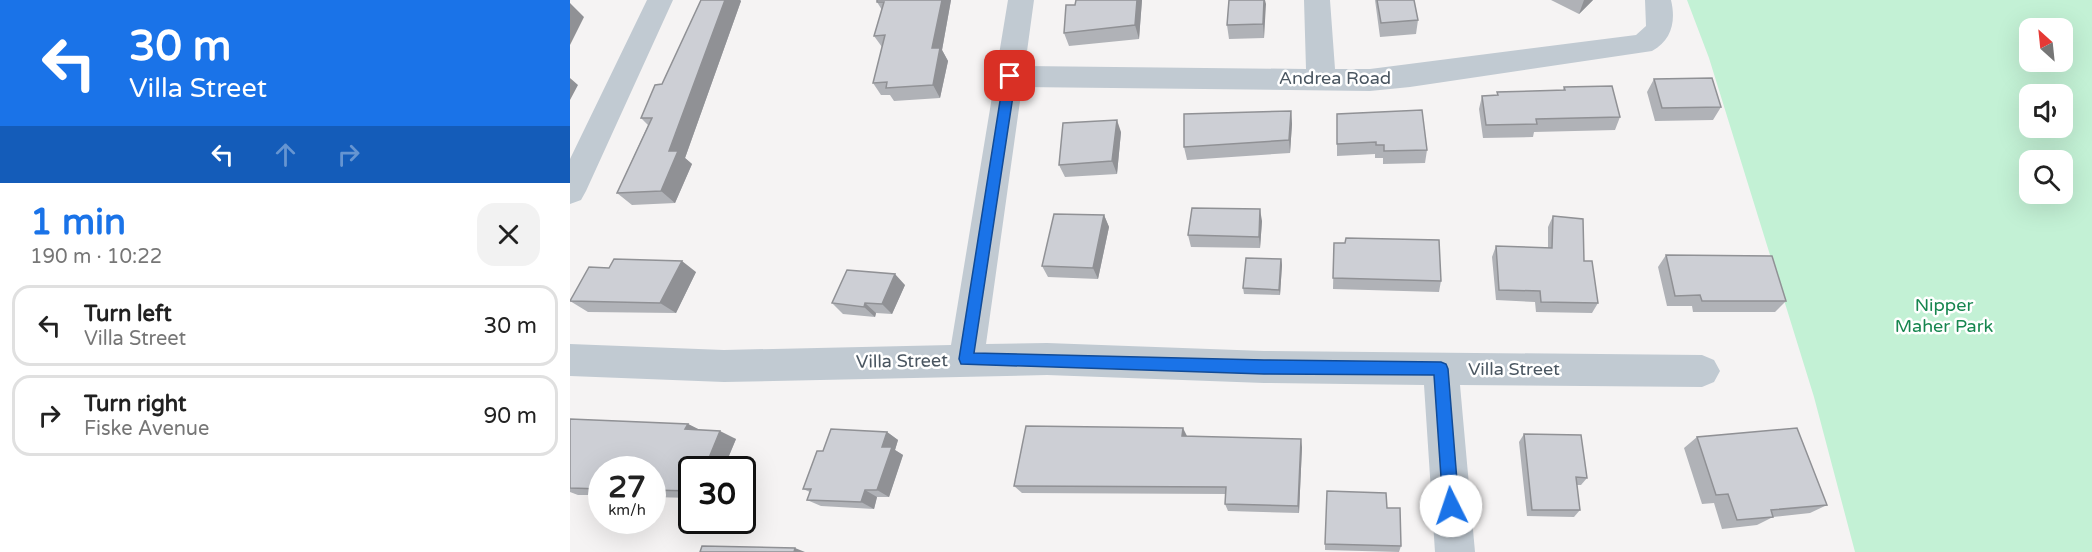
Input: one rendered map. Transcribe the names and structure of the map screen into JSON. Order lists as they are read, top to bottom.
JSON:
{
  "streets": {
    "street": ["Andrea Road", "Villa Street"]
  },
  "parks": ["Nipper Maher Park"],
  "north": "top left",
  "page": {
    "turn": ["30 m", "Villa Street"],
    "heading": ["1 min", "190 m · 10:22"],
    "list": [
      {
        "name": "Turn left",
        "note": "Villa Street",
        "value": "30 m"
      },
      {
        "name": "Turn right",
        "note": "Fiske Avenue",
        "value": "90 m"
      }
    ],
    "speed": "27 km/h",
    "limit": "30"
  }
}
